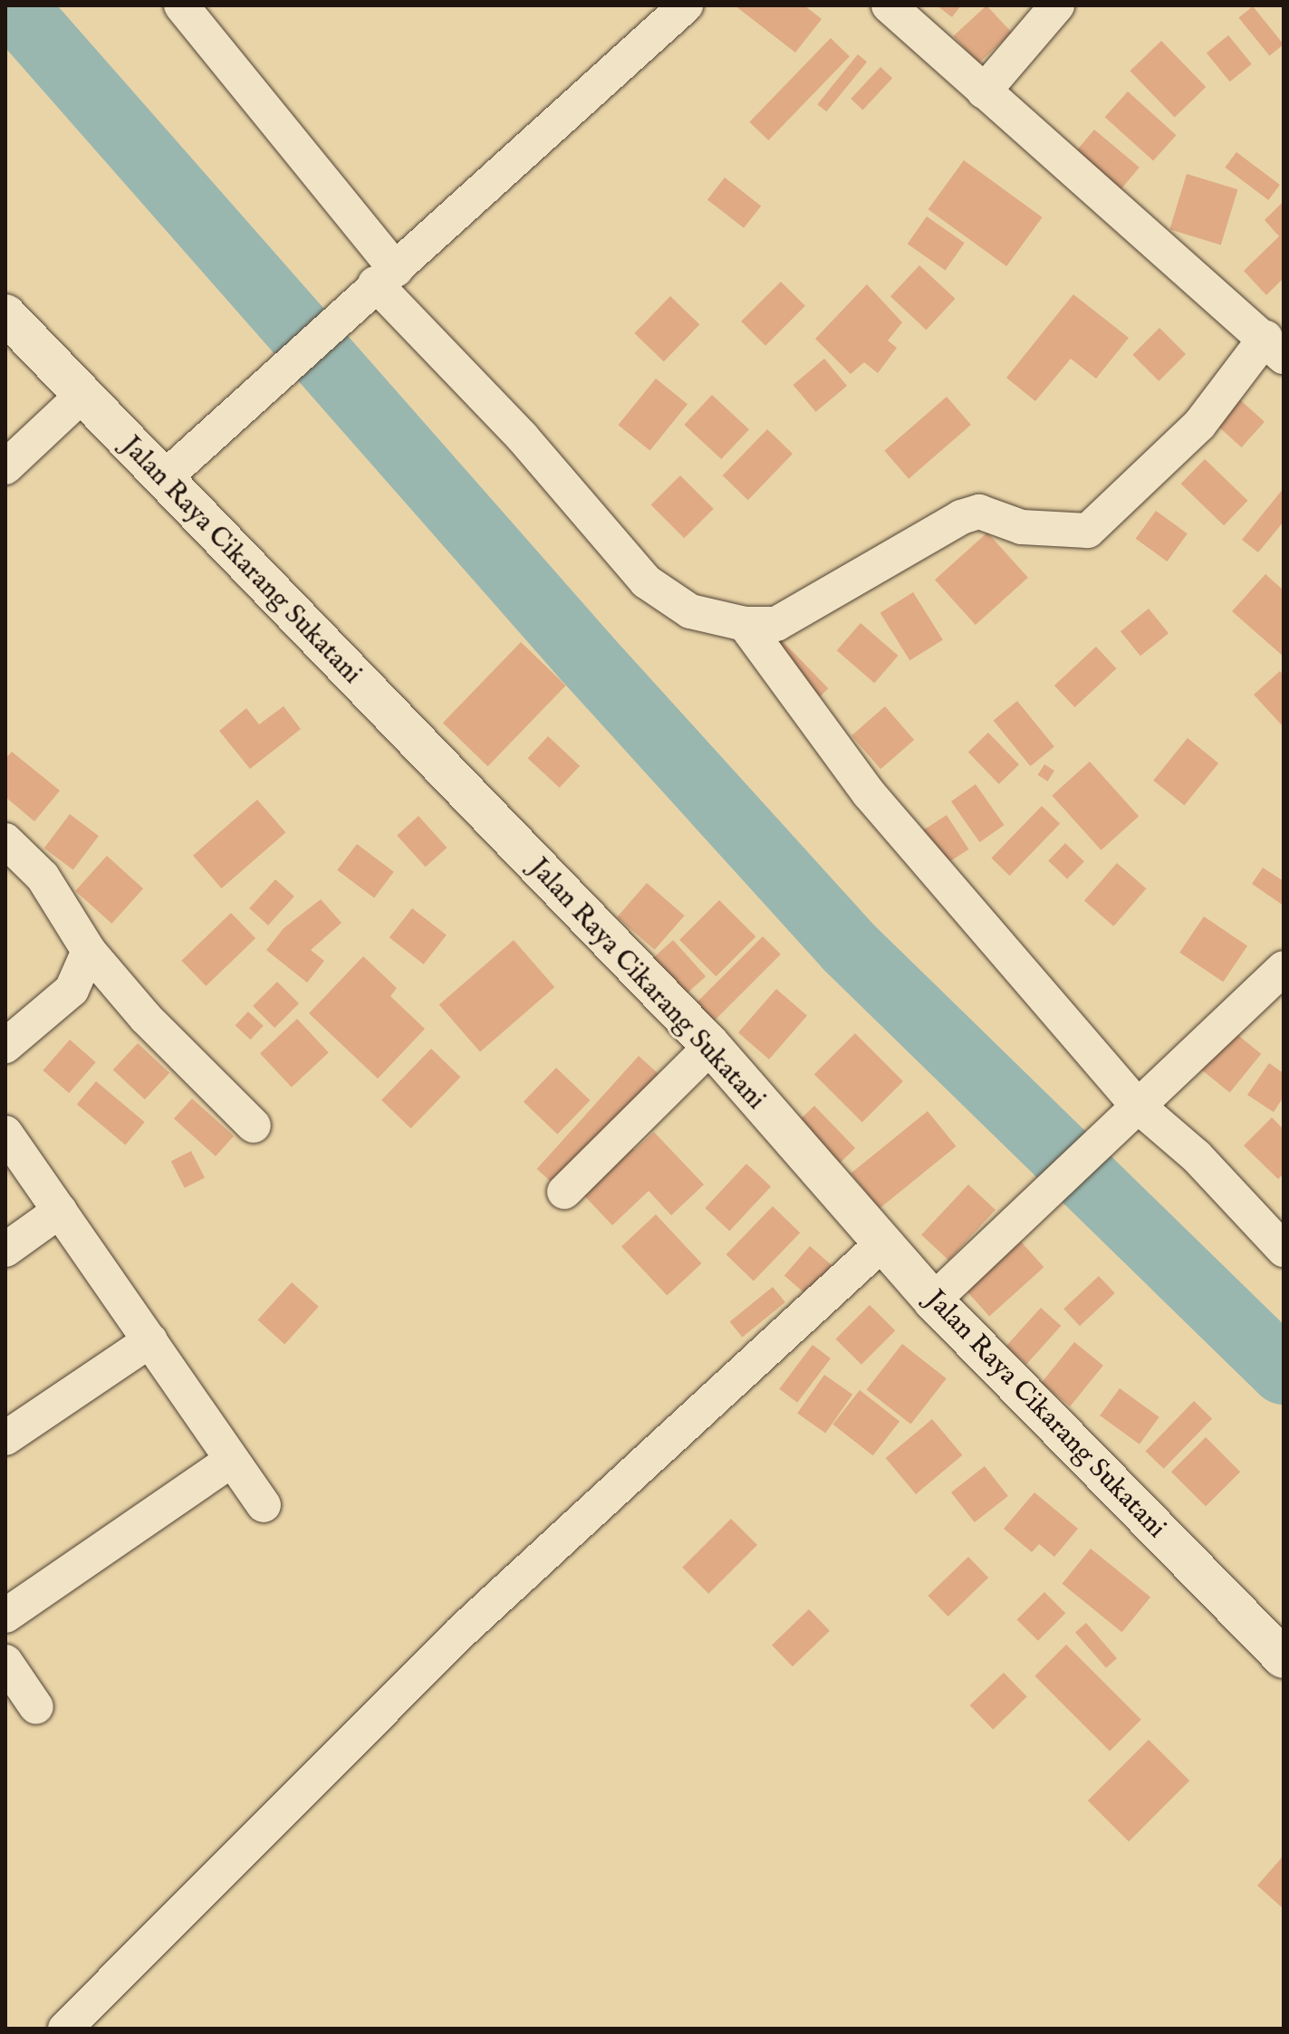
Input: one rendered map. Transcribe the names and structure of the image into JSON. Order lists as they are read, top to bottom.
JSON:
{
  "streets": {
    "main road": ["Jalan Raya Cikarang Sukatani"]
  }
}
